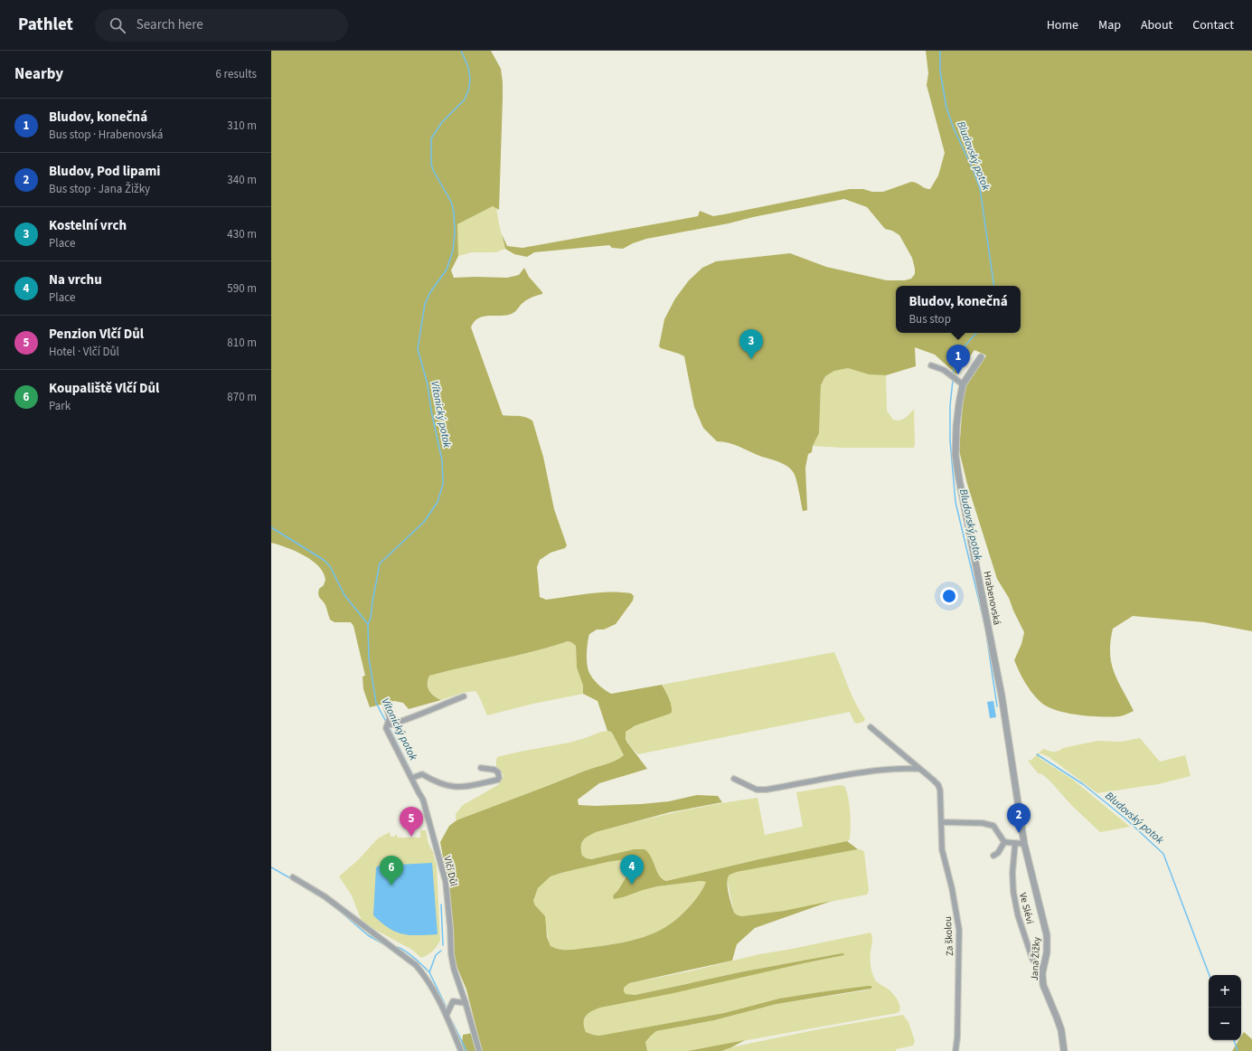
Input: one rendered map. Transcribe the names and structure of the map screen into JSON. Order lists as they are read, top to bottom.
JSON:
{
  "streets": {
    "street": [
      "Hrabenovská",
      "Vlčí Důl",
      "Ve Slévi",
      "Za školou",
      "Jana Žižky"
    ]
  },
  "crossings": [
    ["Hrabenovská", "Jana Žižky"],
    ["Ve Slévi", "Jana Žižky"]
  ],
  "water": ["Bludovský potok", "Vítonický potok"],
  "page": {
    "header": "Pathlet",
    "search": "Search here",
    "nav": [
      "Home",
      "Map",
      "About",
      "Contact"
    ],
    "heading": ["Nearby", "6 results"],
    "list": [
      {
        "mark": "1",
        "name": "Bludov, konečná",
        "note": "Bus stop · Hrabenovská",
        "value": "310 m"
      },
      {
        "mark": "2",
        "name": "Bludov, Pod lipami",
        "note": "Bus stop · Jana Žižky",
        "value": "340 m"
      },
      {
        "mark": "3",
        "name": "Kostelní vrch",
        "note": "Place",
        "value": "430 m"
      },
      {
        "mark": "4",
        "name": "Na vrchu",
        "note": "Place",
        "value": "590 m"
      },
      {
        "mark": "5",
        "name": "Penzion Vlčí Důl",
        "note": "Hotel · Vlčí Důl",
        "value": "810 m"
      },
      {
        "mark": "6",
        "name": "Koupaliště Vlčí Důl",
        "note": "Park",
        "value": "870 m"
      }
    ],
    "popup": ["Bludov, konečná", "Bus stop"],
    "pins": [
      "3",
      "1",
      "2",
      "5",
      "4",
      "6"
    ],
    "map_buttons": ["+", "−"]
  }
}
